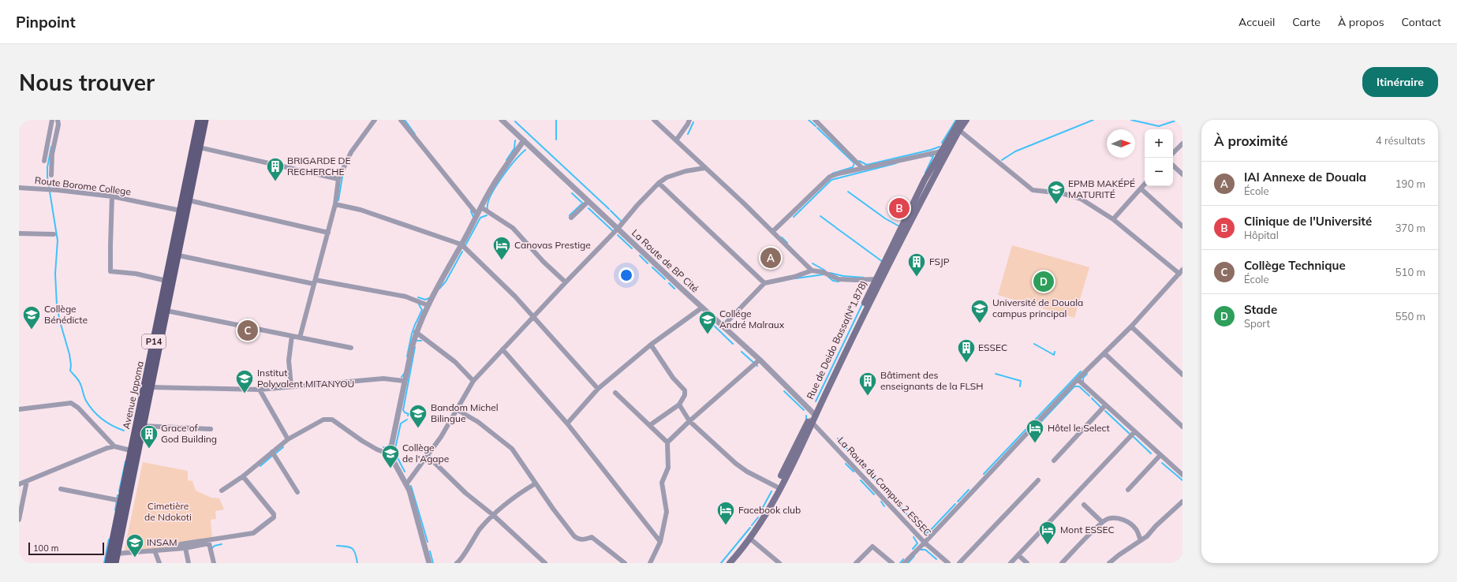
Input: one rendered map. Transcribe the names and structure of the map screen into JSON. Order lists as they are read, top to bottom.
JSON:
{
  "streets": {
    "main road": ["Rue de Deido Bassa(N°1.878)", "P14", "Avenue Japoma"],
    "street": ["Route Borome College", "La Route de BP Cité", "La Route du Campus 2 ESSEC"]
  },
  "crossings": [
    ["Route Borome College", "Avenue Japoma"],
    ["La Route de BP Cité", "Rue de Deido Bassa(N°1.878)"]
  ],
  "parks": ["Cimetière de Ndokoti"],
  "places": {
    "building": [
      "BRIGARDE DE RECHERCHE",
      "FSJP",
      "ESSEC",
      "Bâtiment des enseignants de la FLSH",
      "Grace of God Building"
    ],
    "school or university": [
      "EPMB MAKÉPÉ MATURITÉ",
      "Université de Douala campus principal",
      "Collège Bénédicte",
      "Collége André Malraux",
      "Institut Polyvalent MITANYOU",
      "Bandom Michel Bilingue",
      "Collège de l'Agape",
      "INSAM"
    ],
    "hotel": [
      "Canovas Prestige",
      "Hôtel le Select",
      "Facebook club",
      "Mont ESSEC"
    ]
  },
  "scale_bar": "100 m",
  "north": "right",
  "page": {
    "header": "Pinpoint",
    "nav": [
      "Accueil",
      "Carte",
      "À propos",
      "Contact"
    ],
    "buttons": "Itinéraire",
    "title": "Nous trouver",
    "heading": ["À proximité", "4 résultats"],
    "map_buttons": ["+", "−"],
    "list": [
      {
        "mark": "A",
        "name": "IAI Annexe de Douala",
        "note": "École",
        "value": "190 m"
      },
      {
        "mark": "B",
        "name": "Clinique de l'Université",
        "note": "Hôpital",
        "value": "370 m"
      },
      {
        "mark": "C",
        "name": "Collège Technique",
        "note": "École",
        "value": "510 m"
      },
      {
        "mark": "D",
        "name": "Stade",
        "note": "Sport",
        "value": "550 m"
      }
    ],
    "pins": [
      "B",
      "A",
      "D",
      "C"
    ],
    "scale": "100 m"
  }
}
